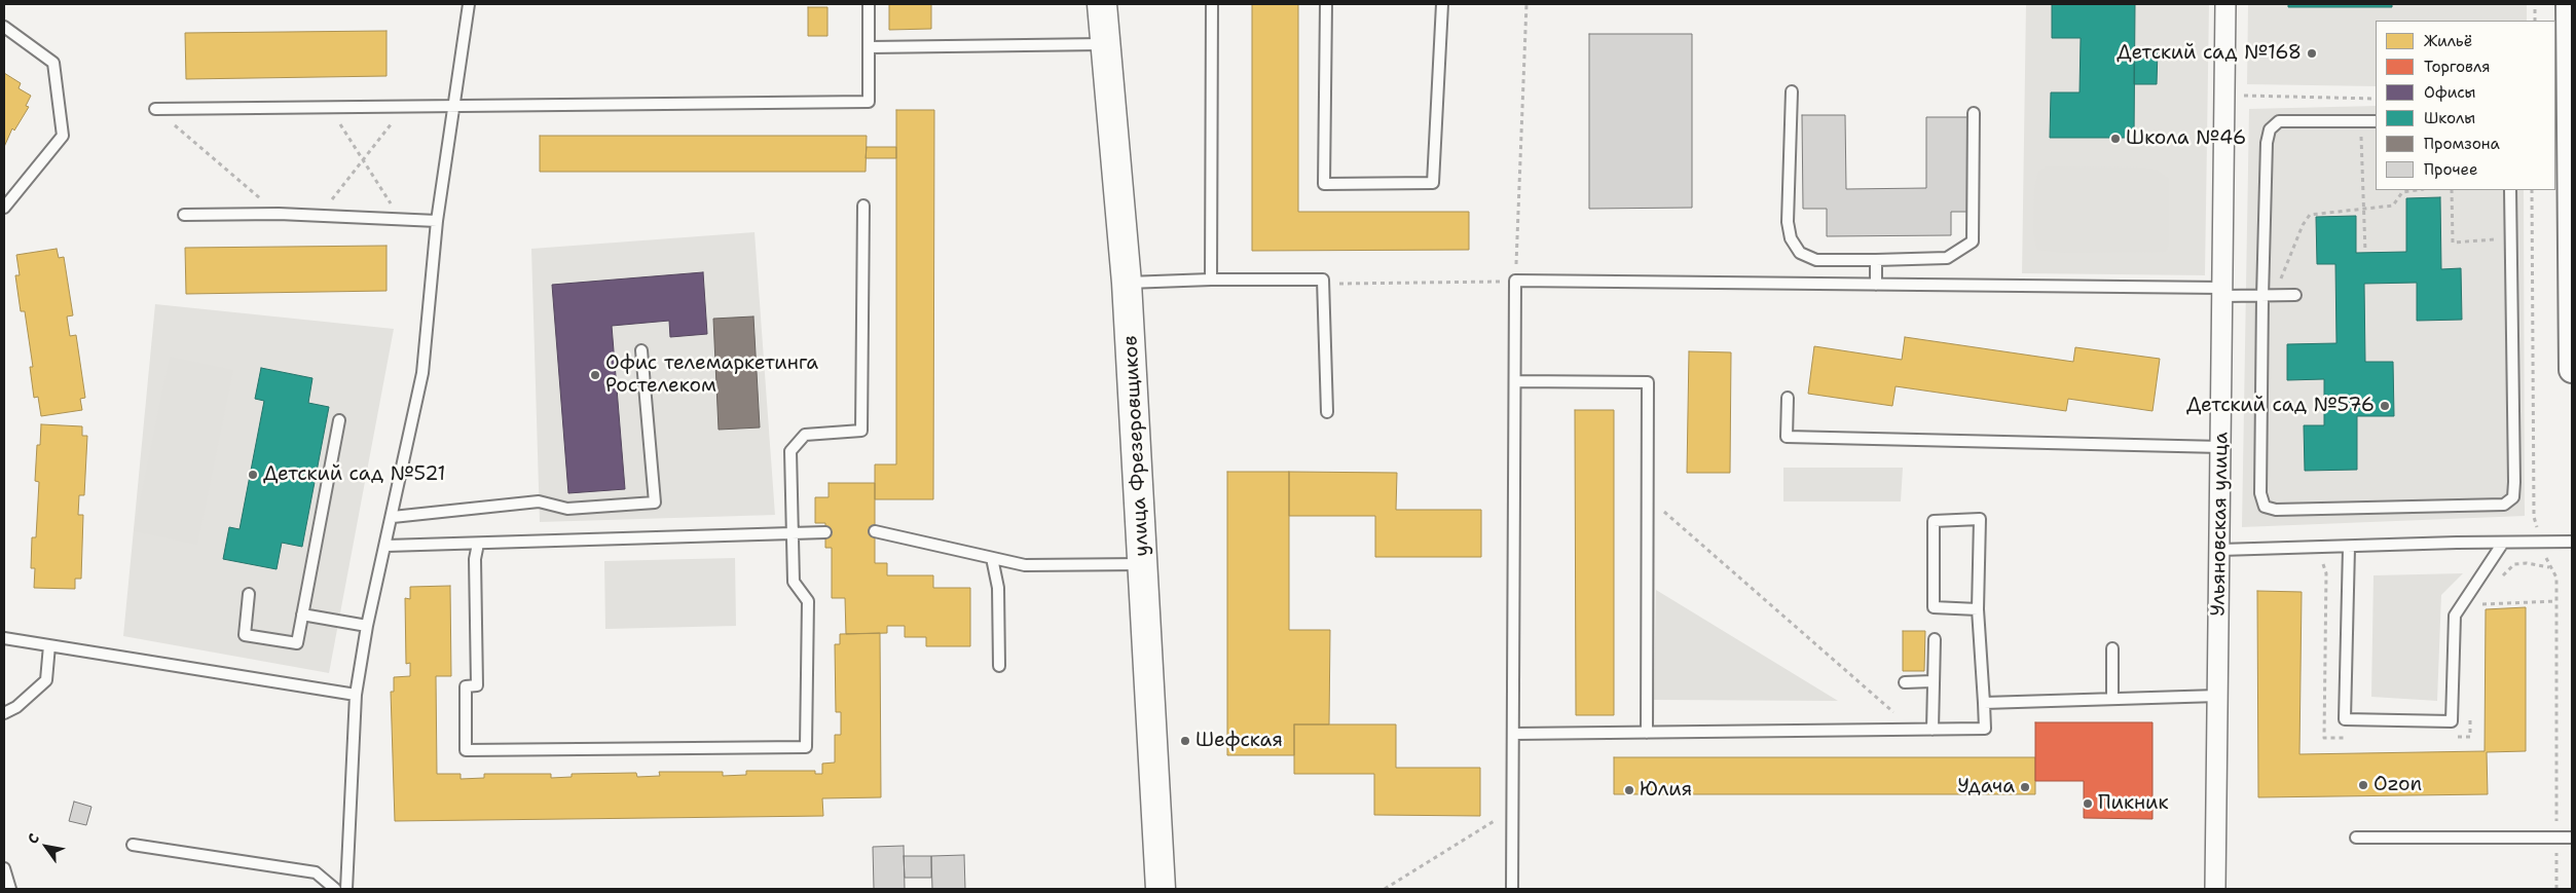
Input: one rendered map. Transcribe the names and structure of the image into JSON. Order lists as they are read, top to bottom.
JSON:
{
  "streets": {
    "main road": ["улица Фрезеровщиков"],
    "street": ["Ульяновская улица"]
  },
  "places": [
    "Детский сад №168",
    "Школа №46",
    "Офис телемаркетинга Ростелеком",
    "Детский сад №576",
    "Детский сад №521",
    "Шефская",
    "Ozon",
    "Удача",
    "Юлия",
    "Пикник"
  ],
  "legend": [
    "Жильё",
    "Торговля",
    "Офисы",
    "Школы",
    "Промзона",
    "Прочее"
  ],
  "north": "top left"
}
